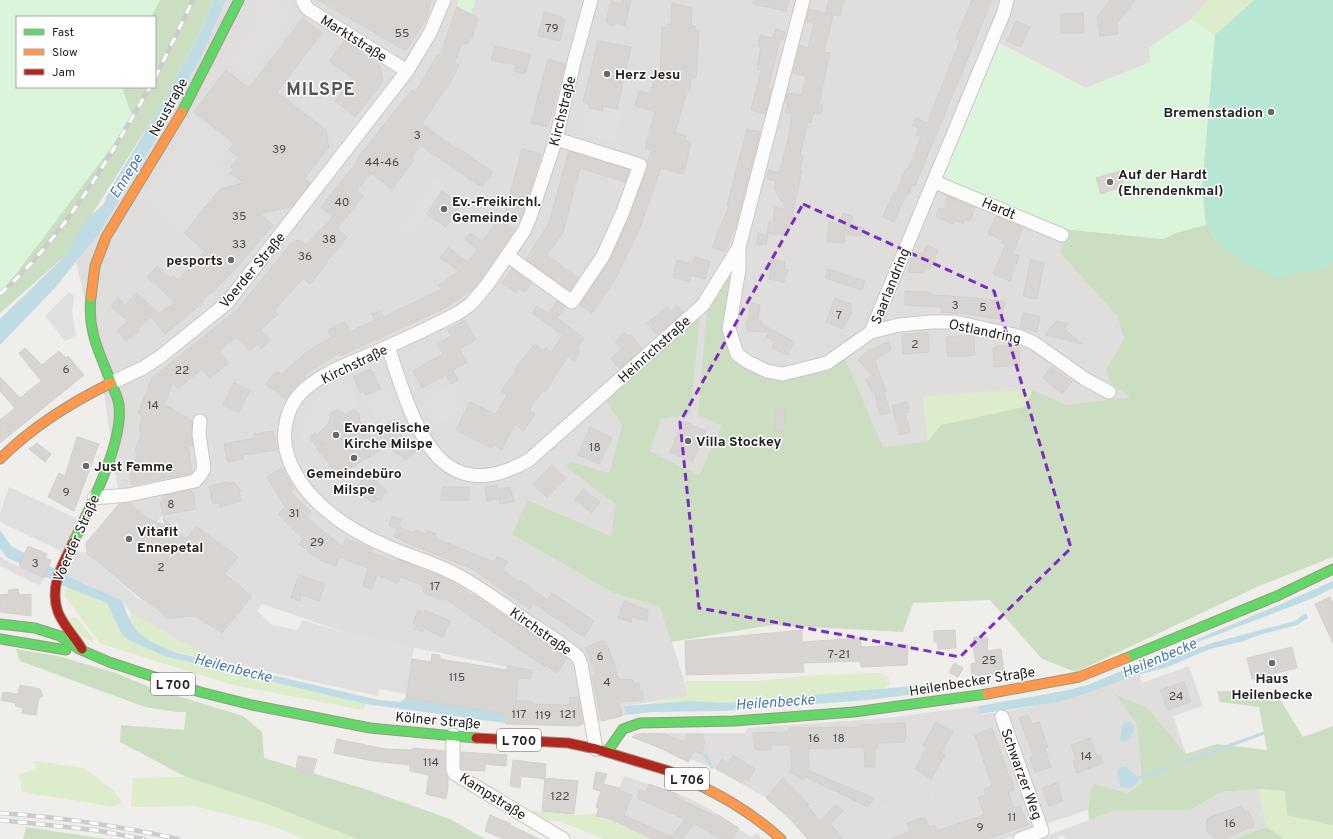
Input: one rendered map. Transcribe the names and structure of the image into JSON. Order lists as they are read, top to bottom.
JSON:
{
  "streets": {
    "main road": [
      "Neustraße",
      "Voerder Straße",
      "Heilenbecker Straße",
      "L 700",
      "Kölner Straße",
      "L 706"
    ],
    "street": [
      "Marktstraße",
      "Kirchstraße",
      "Hardt",
      "Saarlandring",
      "Ostlandring",
      "Heinrichstraße",
      "Schwarzer Weg",
      "Kampstraße"
    ]
  },
  "crossings": [
    ["Marktstraße", "Voerder Straße"],
    ["Neustraße", "Voerder Straße"],
    ["Kirchstraße", "Heinrichstraße"],
    ["Kirchstraße", "Heilenbecker Straße"],
    ["Kirchstraße", "Kölner Straße"],
    ["Hardt", "Saarlandring"],
    ["Voerder Straße", "Kölner Straße"],
    ["Saarlandring", "Ostlandring"],
    ["Saarlandring", "Heinrichstraße"],
    ["Heilenbecker Straße", "Kölner Straße"],
    ["Kölner Straße", "Kampstraße"]
  ],
  "districts": ["MILSPE"],
  "water": ["Ennepe", "Heilenbecke"],
  "places": [
    "Herz Jesu",
    "Bremenstadion",
    "Auf der Hardt (Ehrendenkmal)",
    "Ev.-Freikirchl. Gemeinde",
    "pesports",
    "Evangelische Kirche Milspe",
    "Villa Stockey",
    "Gemeindebüro Milspe",
    "Just Femme",
    "Vitafit Ennepetal",
    "Haus Heilenbecke"
  ],
  "house_numbers": [
    "79",
    "55",
    "3",
    "39",
    "44-46",
    "40",
    "35",
    "38",
    "33",
    "36",
    "3",
    "5",
    "7",
    "2",
    "6",
    "22",
    "14",
    "18",
    "9",
    "8",
    "31",
    "29",
    "3",
    "2",
    "17",
    "7-21",
    "6",
    "25",
    "115",
    "4",
    "24",
    "117",
    "121",
    "119",
    "16",
    "18",
    "14",
    "114",
    "122",
    "11",
    "16",
    "9"
  ],
  "legend": ["Fast", "Slow", "Jam"]
}
